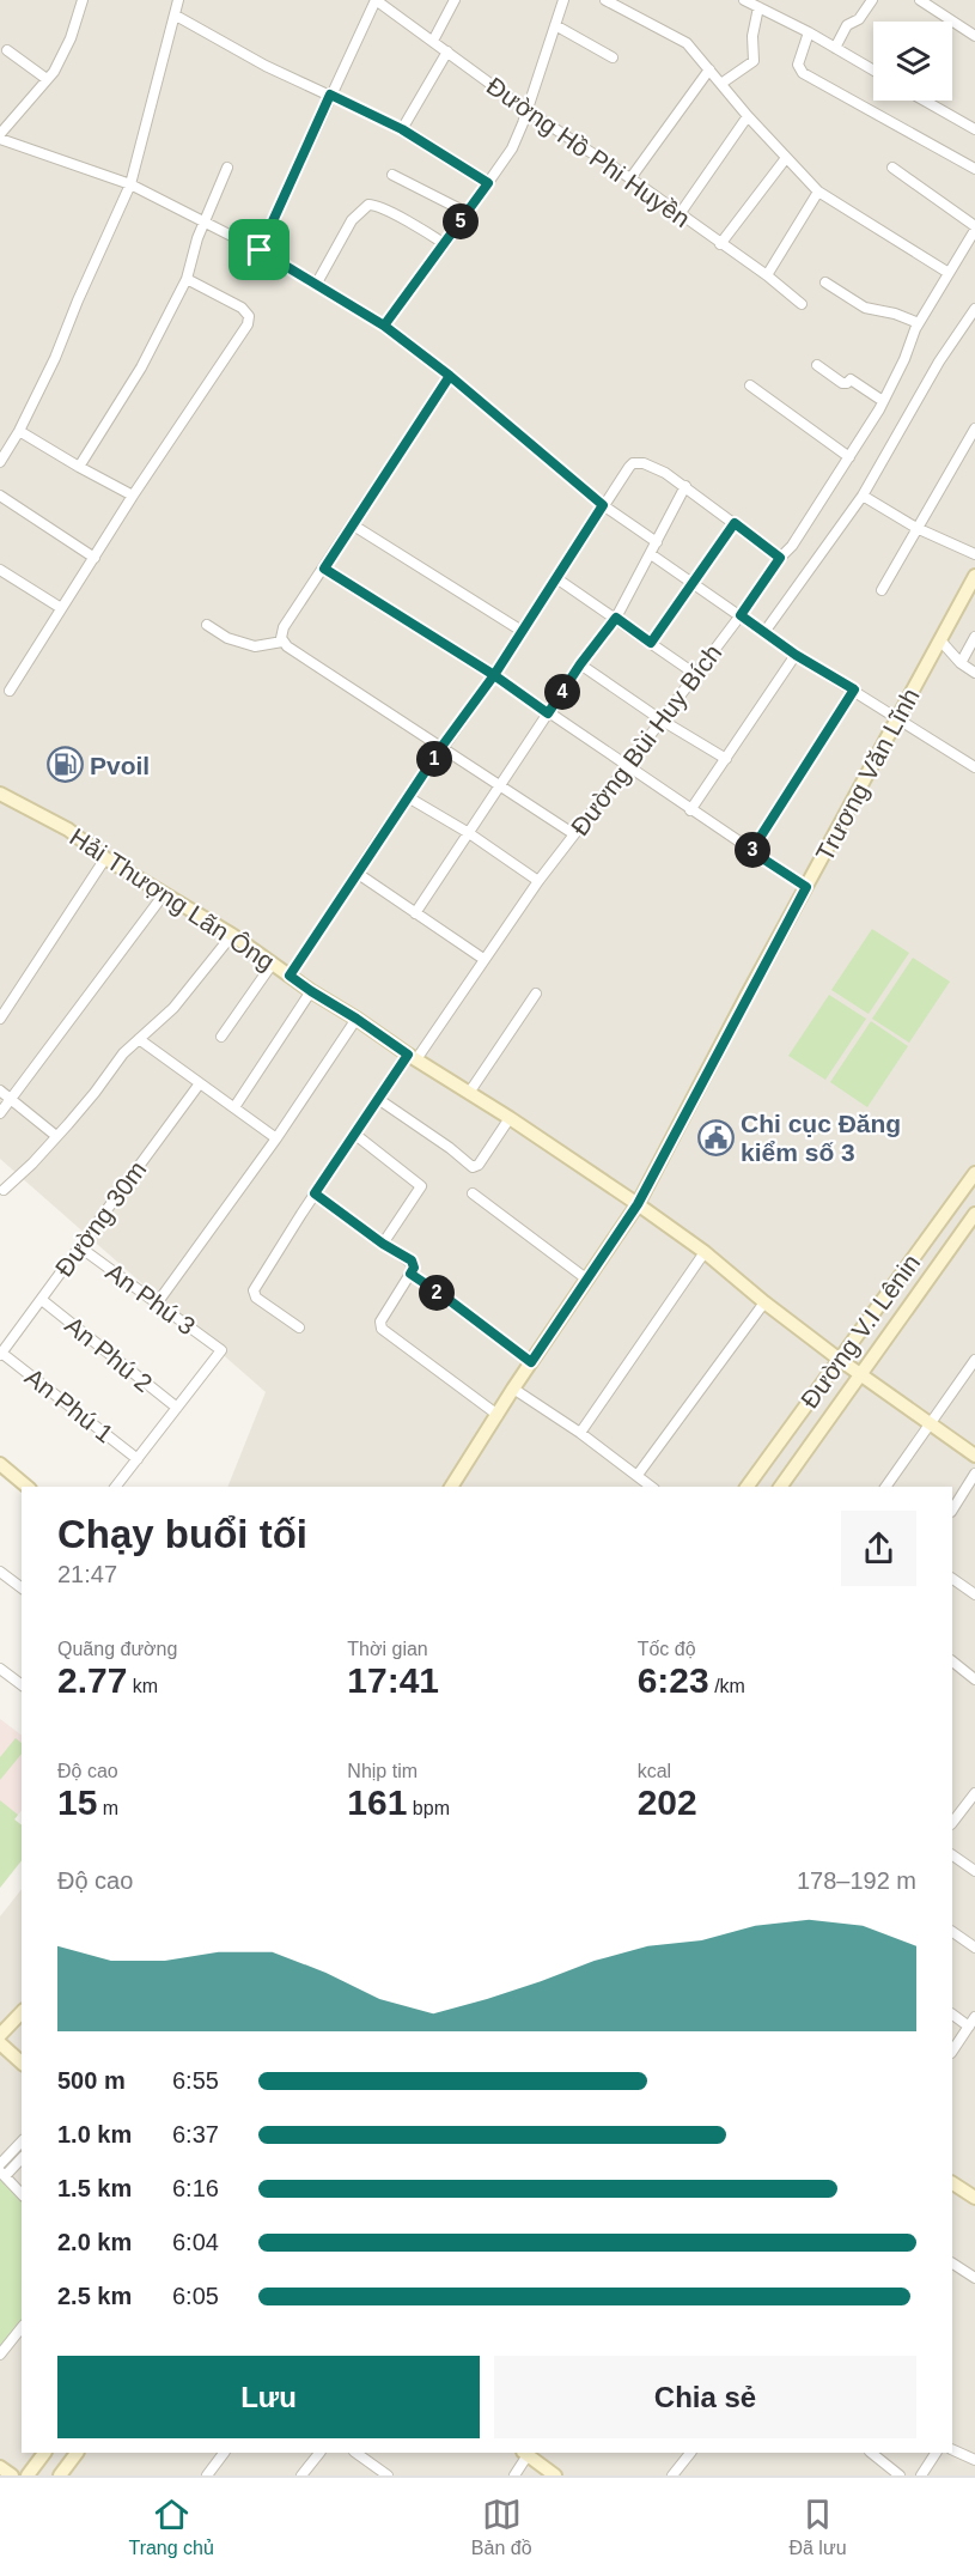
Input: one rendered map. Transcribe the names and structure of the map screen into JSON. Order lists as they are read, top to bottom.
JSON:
{
  "streets": {
    "street": [
      "Đường Hồ Phi Huyền",
      "Đường Bùi Huy Bích",
      "Trương Văn Lĩnh",
      "Hải Thượng Lãn Ông",
      "Đường 30m",
      "An Phú 3",
      "Đường V.I Lênin",
      "An Phú 2",
      "An Phú 1"
    ]
  },
  "crossings": [
    ["Đường Bùi Huy Bích", "Hải Thượng Lãn Ông"],
    ["Trương Văn Lĩnh", "Hải Thượng Lãn Ông"],
    ["Hải Thượng Lãn Ông", "Đường V.I Lênin"],
    ["Đường 30m", "An Phú 3"],
    ["Đường 30m", "An Phú 2"],
    ["Đường 30m", "An Phú 1"],
    ["An Phú 3", "An Phú 2"]
  ],
  "places": {
    "fuel station": ["Pvoil"],
    "public building": ["Chi cục Đăng kiểm số 3"]
  },
  "page": {
    "pins": [
      "5",
      "4",
      "1",
      "3",
      "2"
    ],
    "heading": ["Chạy buổi tối", "21:47"],
    "stats": [
      ["Quãng đường", "2.77 km"],
      ["Thời gian", "17:41"],
      ["Tốc độ", "6:23 /km"],
      ["Độ cao", "15 m"],
      ["Nhịp tim", "161 bpm"],
      ["kcal", "202"]
    ],
    "chart": ["Độ cao", "178–192 m"],
    "list": [
      {
        "name": "500 m",
        "note": "6:55"
      },
      {
        "name": "1.0 km",
        "note": "6:37"
      },
      {
        "name": "1.5 km",
        "note": "6:16"
      },
      {
        "name": "2.0 km",
        "note": "6:04"
      },
      {
        "name": "2.5 km",
        "note": "6:05"
      }
    ],
    "buttons": ["Lưu", "Chia sẻ"],
    "tabs": ["Trang chủ", "Bản đồ", "Đã lưu"]
  }
}
